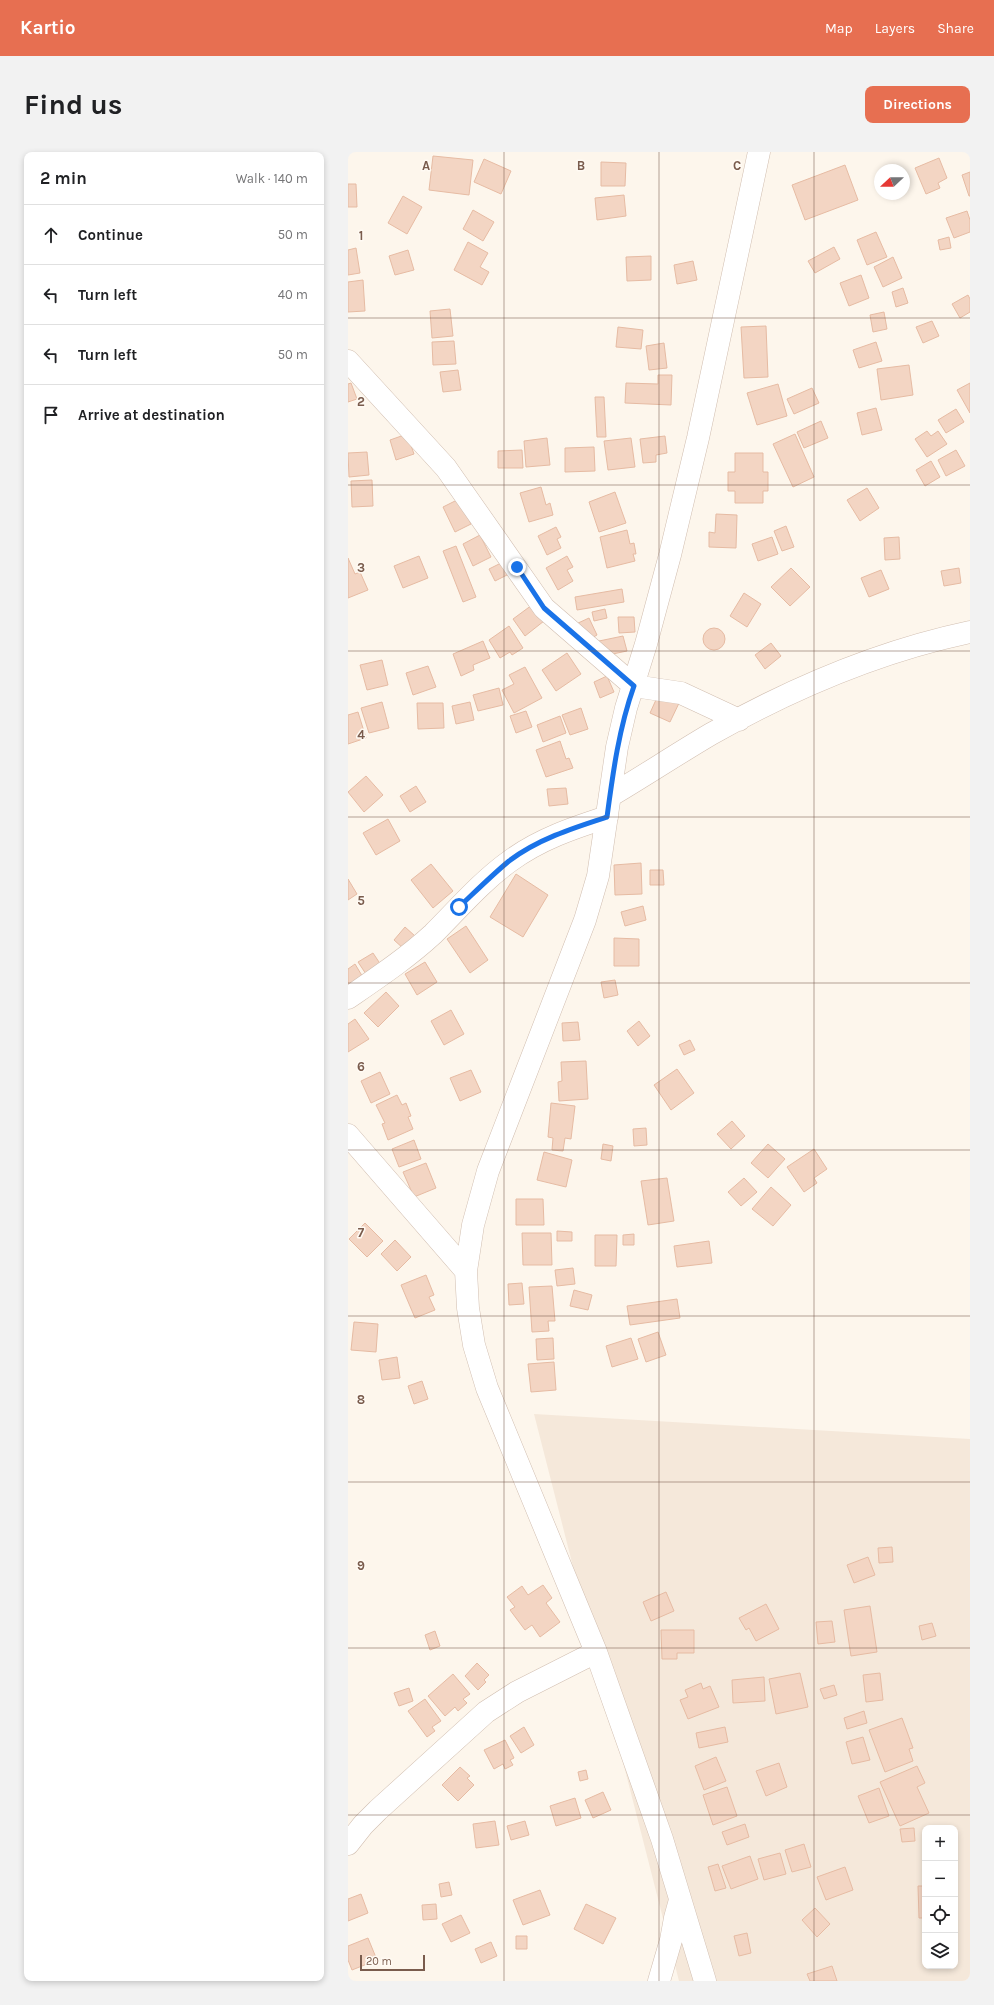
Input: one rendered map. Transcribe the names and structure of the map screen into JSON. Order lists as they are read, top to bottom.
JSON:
{
  "scale_bar": "20 m",
  "north": "left",
  "page": {
    "header": "Kartio",
    "nav": ["Map", "Layers", "Share"],
    "buttons": "Directions",
    "title": "Find us",
    "heading": ["2 min", "Walk · 140 m"],
    "list": [
      ["Continue", "50 m"],
      ["Turn left", "40 m"],
      ["Turn left", "50 m"],
      "Arrive at destination"
    ],
    "map_buttons": ["+", "−"],
    "scale": "20 m"
  },
  "grid": {
    "columns": ["A", "B", "C"],
    "rows": [
      "1",
      "2",
      "3",
      "4",
      "5",
      "6",
      "7",
      "8",
      "9"
    ]
  }
}
